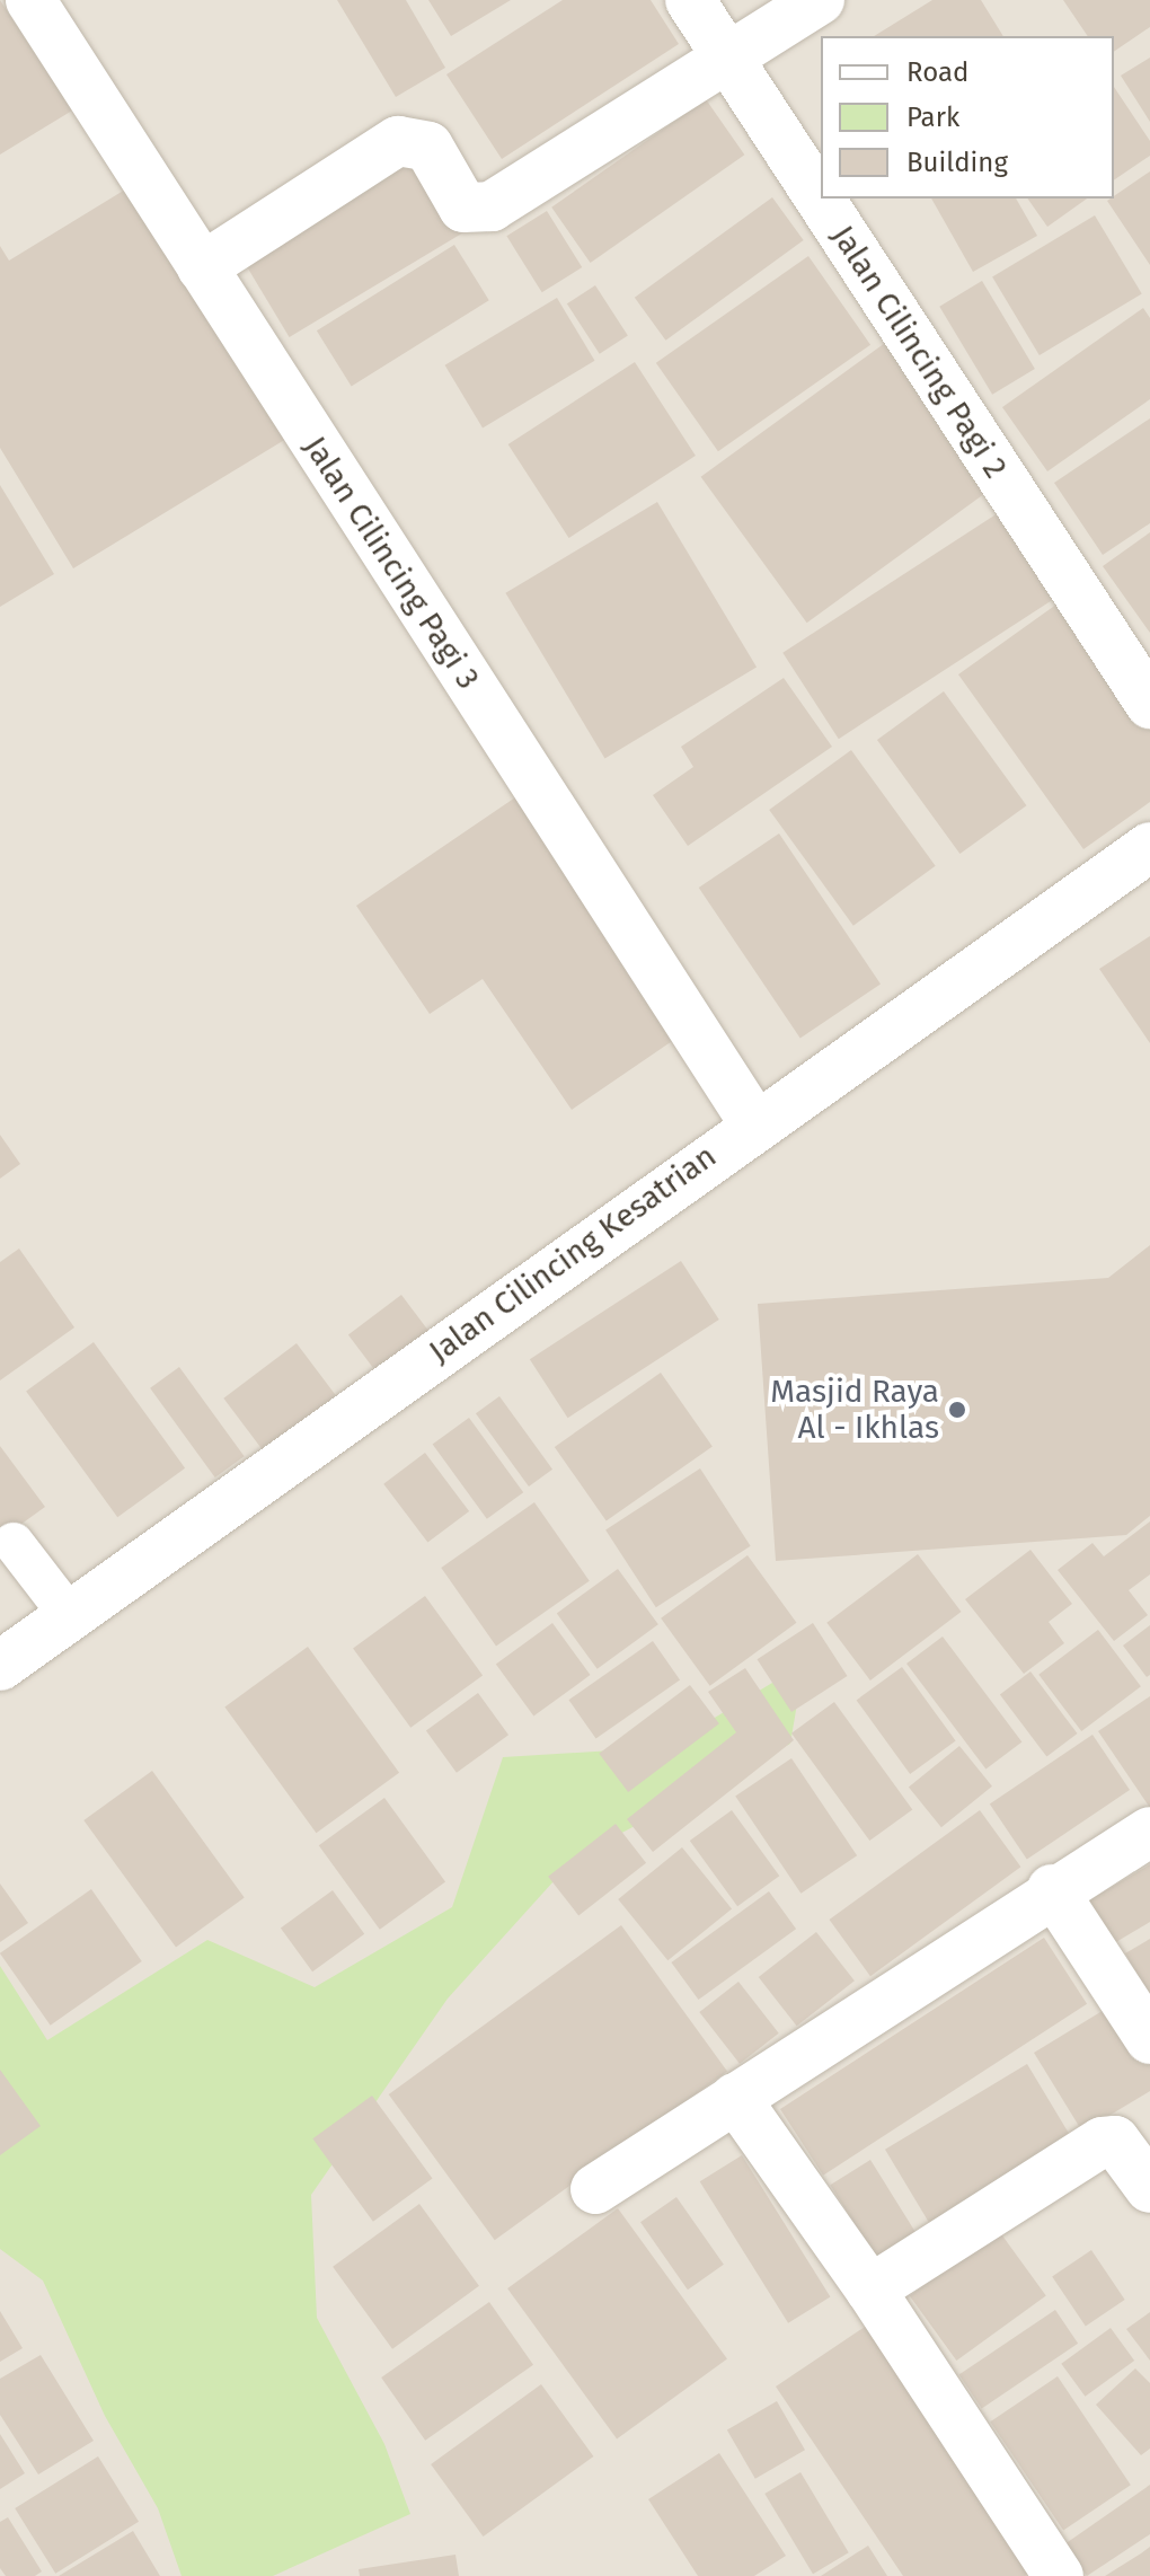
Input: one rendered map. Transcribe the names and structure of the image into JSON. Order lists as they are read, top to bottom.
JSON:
{
  "streets": {
    "street": ["Jalan Cilincing Pagi 2", "Jalan Cilincing Pagi 3", "Jalan Cilincing Kesatrian"]
  },
  "crossings": [
    ["Jalan Cilincing Pagi 3", "Jalan Cilincing Kesatrian"]
  ],
  "places": ["Masjid Raya Al - Ikhlas"],
  "legend": ["Road", "Park", "Building"]
}
